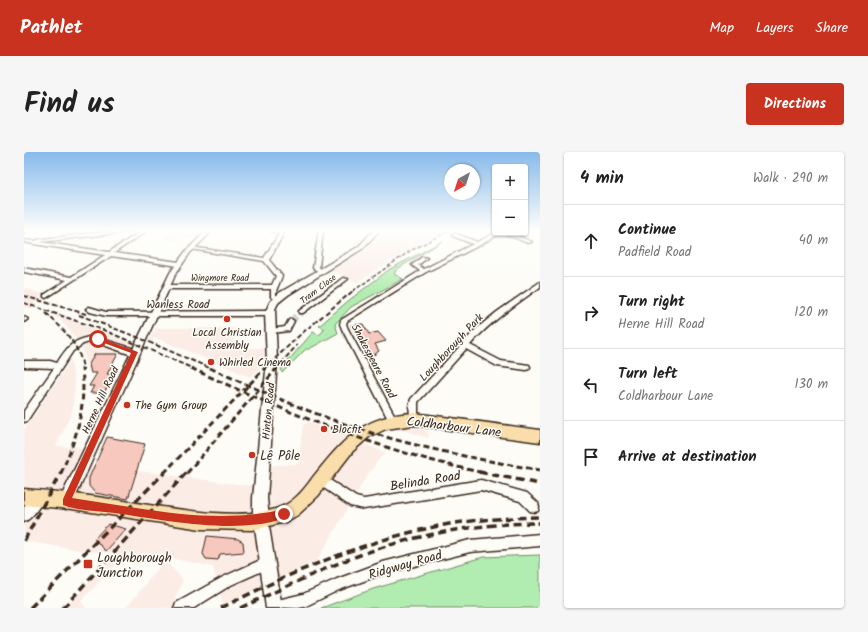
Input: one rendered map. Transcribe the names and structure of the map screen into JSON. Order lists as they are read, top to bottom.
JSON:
{
  "streets": {
    "main road": ["Hinton Road", "Coldharbour Lane"],
    "street": [
      "Wingmore Road",
      "Tram Close",
      "Wanless Road",
      "Loughborough Park",
      "Shakespeare Road",
      "Herne Hill Road",
      "Belinda Road",
      "Ridgway Road"
    ]
  },
  "crossings": [
    ["Wingmore Road", "Herne Hill Road"],
    ["Wanless Road", "Herne Hill Road"],
    ["Wanless Road", "Hinton Road"],
    ["Loughborough Park", "Coldharbour Lane"],
    ["Shakespeare Road", "Coldharbour Lane"],
    ["Herne Hill Road", "Coldharbour Lane"],
    ["Hinton Road", "Coldharbour Lane"],
    ["Coldharbour Lane", "Belinda Road"]
  ],
  "places": {
    "other": [
      "Local Christian Assembly",
      "Whirled Cinema",
      "The Gym Group",
      "Blocfit",
      "Lê Pôle"
    ],
    "transit": ["Loughborough Junction"]
  },
  "north": "bottom left",
  "page": {
    "header": "Pathlet",
    "nav": ["Map", "Layers", "Share"],
    "title": "Find us",
    "buttons": "Directions",
    "heading": ["4 min", "Walk · 290 m"],
    "map_buttons": ["+", "−"],
    "list": [
      ["Continue", "Padfield Road", "40 m"],
      ["Turn right", "Herne Hill Road", "120 m"],
      ["Turn left", "Coldharbour Lane", "130 m"],
      "Arrive at destination"
    ]
  }
}
